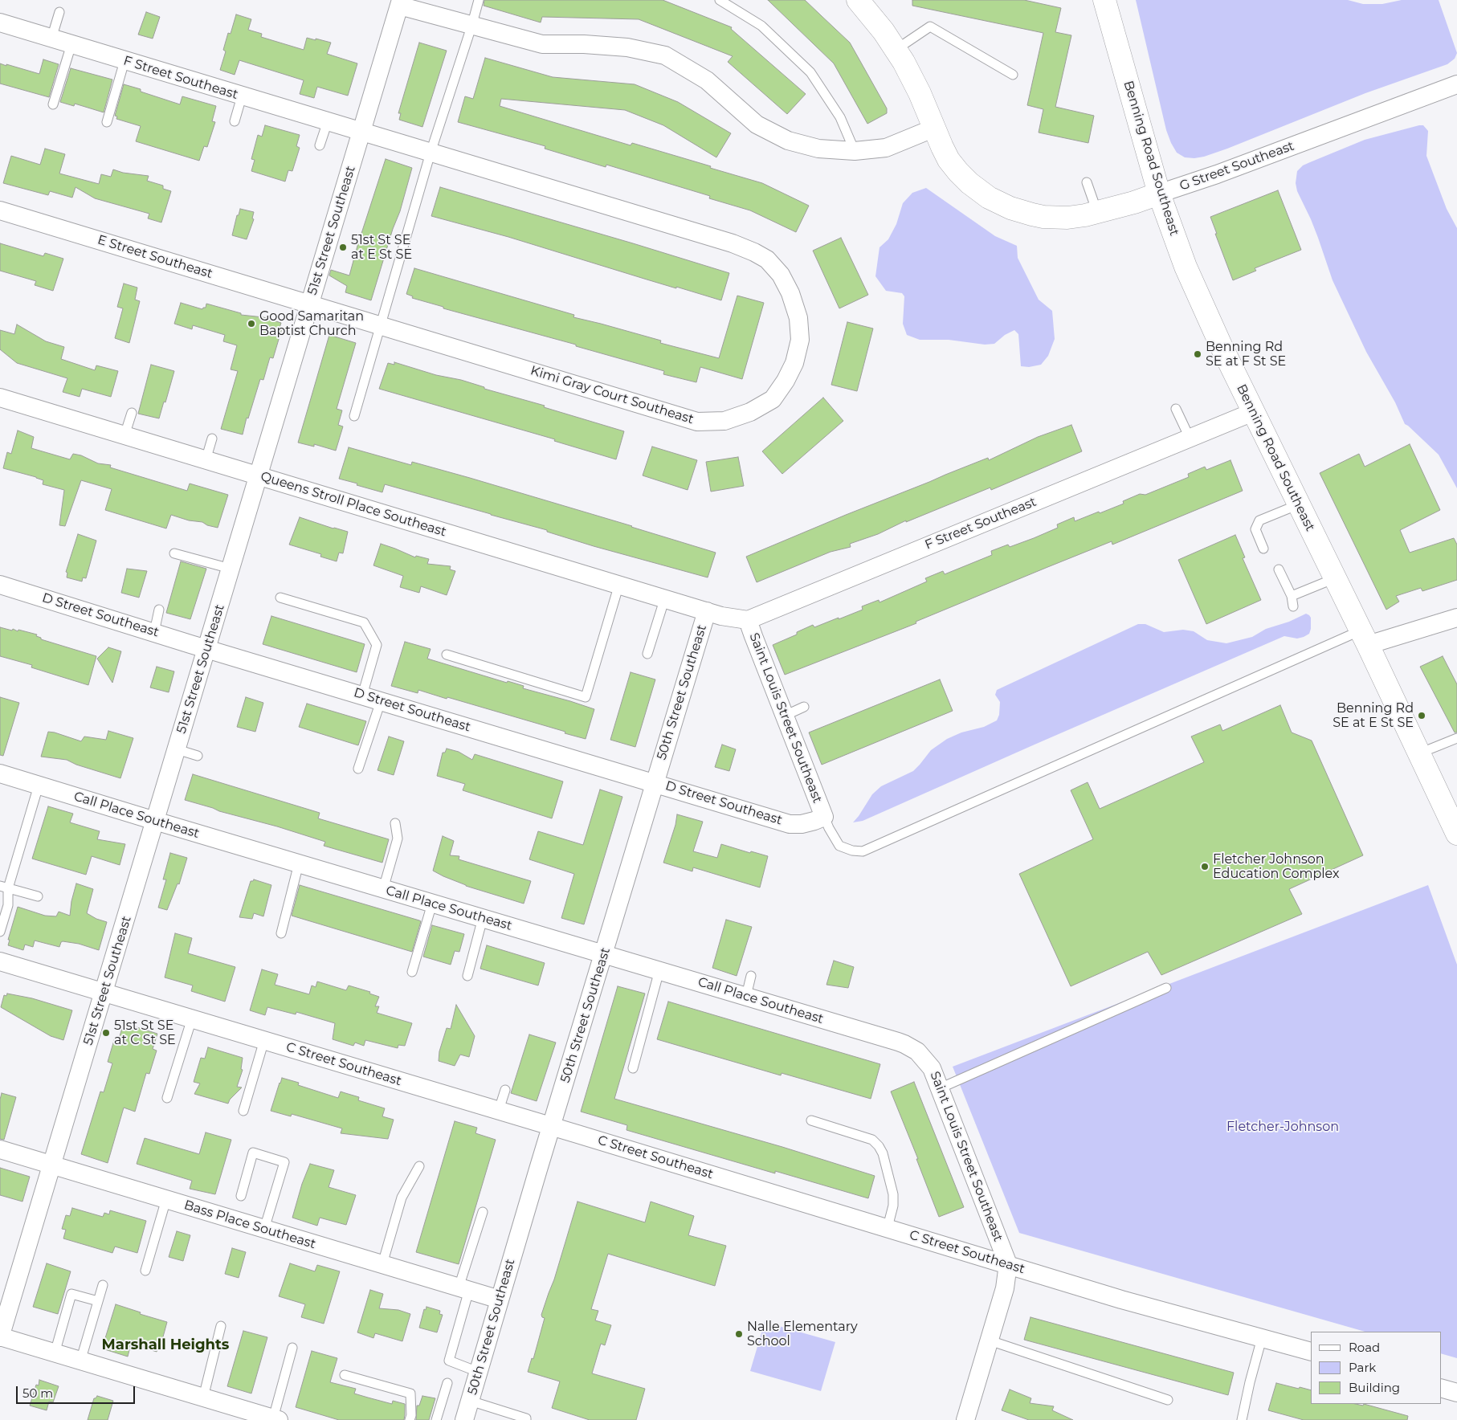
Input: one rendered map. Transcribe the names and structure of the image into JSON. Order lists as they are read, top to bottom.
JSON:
{
  "streets": {
    "main road": ["Benning Road Southeast", "G Street Southeast"],
    "street": [
      "F Street Southeast",
      "51st Street Southeast",
      "E Street Southeast",
      "Kimi Gray Court Southeast",
      "Queens Stroll Place Southeast",
      "D Street Southeast",
      "50th Street Southeast",
      "Saint Louis Street Southeast",
      "Call Place Southeast",
      "C Street Southeast",
      "Bass Place Southeast"
    ]
  },
  "crossings": [
    ["F Street Southeast", "Benning Road Southeast"],
    ["F Street Southeast", "51st Street Southeast"],
    ["F Street Southeast", "Kimi Gray Court Southeast"],
    ["F Street Southeast", "Saint Louis Street Southeast"],
    ["Benning Road Southeast", "G Street Southeast"],
    ["51st Street Southeast", "E Street Southeast"],
    ["51st Street Southeast", "Kimi Gray Court Southeast"],
    ["51st Street Southeast", "Queens Stroll Place Southeast"],
    ["51st Street Southeast", "D Street Southeast"],
    ["51st Street Southeast", "Call Place Southeast"],
    ["51st Street Southeast", "C Street Southeast"],
    ["51st Street Southeast", "Bass Place Southeast"],
    ["E Street Southeast", "Kimi Gray Court Southeast"],
    ["Queens Stroll Place Southeast", "50th Street Southeast"],
    ["D Street Southeast", "50th Street Southeast"],
    ["D Street Southeast", "Saint Louis Street Southeast"],
    ["50th Street Southeast", "Call Place Southeast"],
    ["50th Street Southeast", "C Street Southeast"],
    ["50th Street Southeast", "Bass Place Southeast"],
    ["Saint Louis Street Southeast", "Call Place Southeast"],
    ["Saint Louis Street Southeast", "C Street Southeast"]
  ],
  "districts": ["Marshall Heights"],
  "parks": ["Fletcher-Johnson"],
  "places": [
    "51st St SE at E St SE",
    "Good Samaritan Baptist Church",
    "Benning Rd SE at F St SE",
    "Benning Rd SE at E St SE",
    "Fletcher Johnson Education Complex",
    "51st St SE at C St SE",
    "Nalle Elementary School"
  ],
  "legend": ["Road", "Park", "Building"],
  "scale_bar": "50 m"
}
